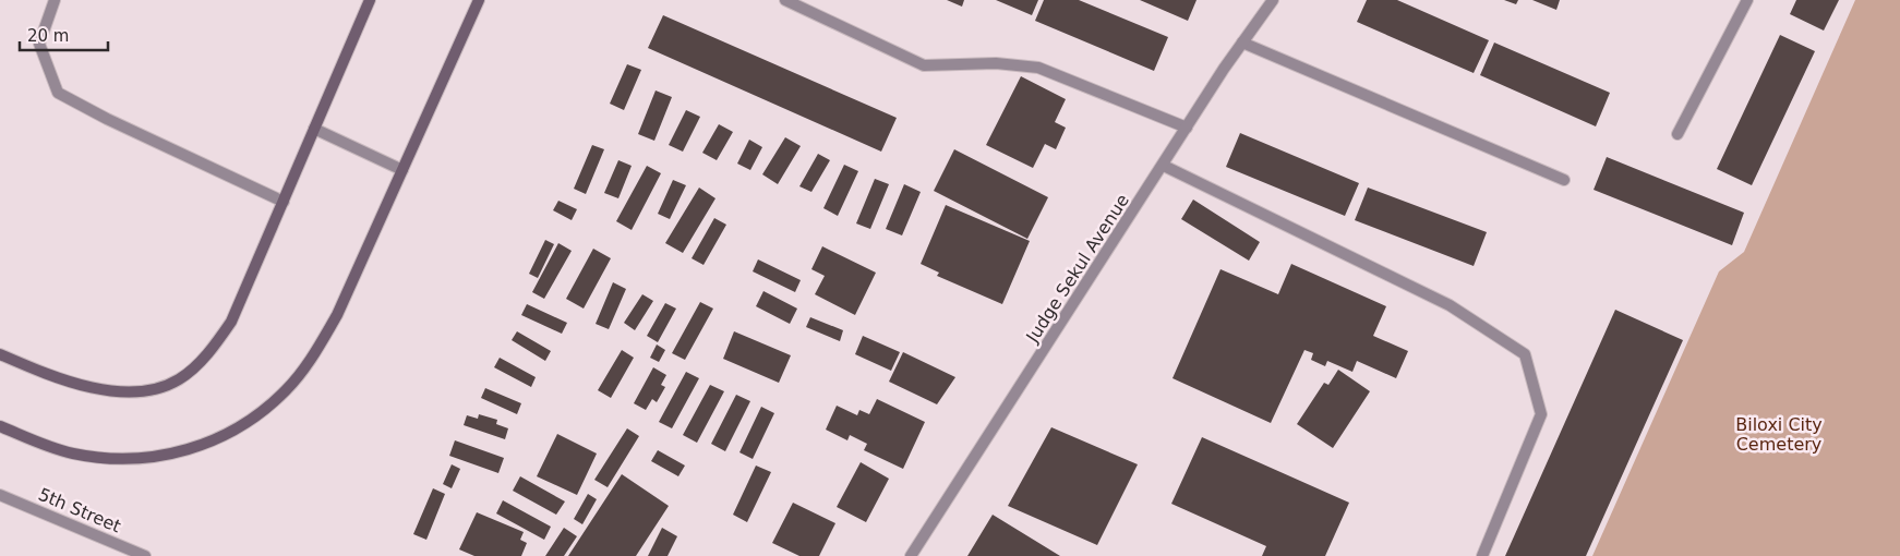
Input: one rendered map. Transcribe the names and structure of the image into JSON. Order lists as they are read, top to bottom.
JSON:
{
  "streets": {
    "street": ["Judge Sekul Avenue", "5th Street"]
  },
  "parks": ["Biloxi City Cemetery"],
  "scale_bar": "20 m"
}
